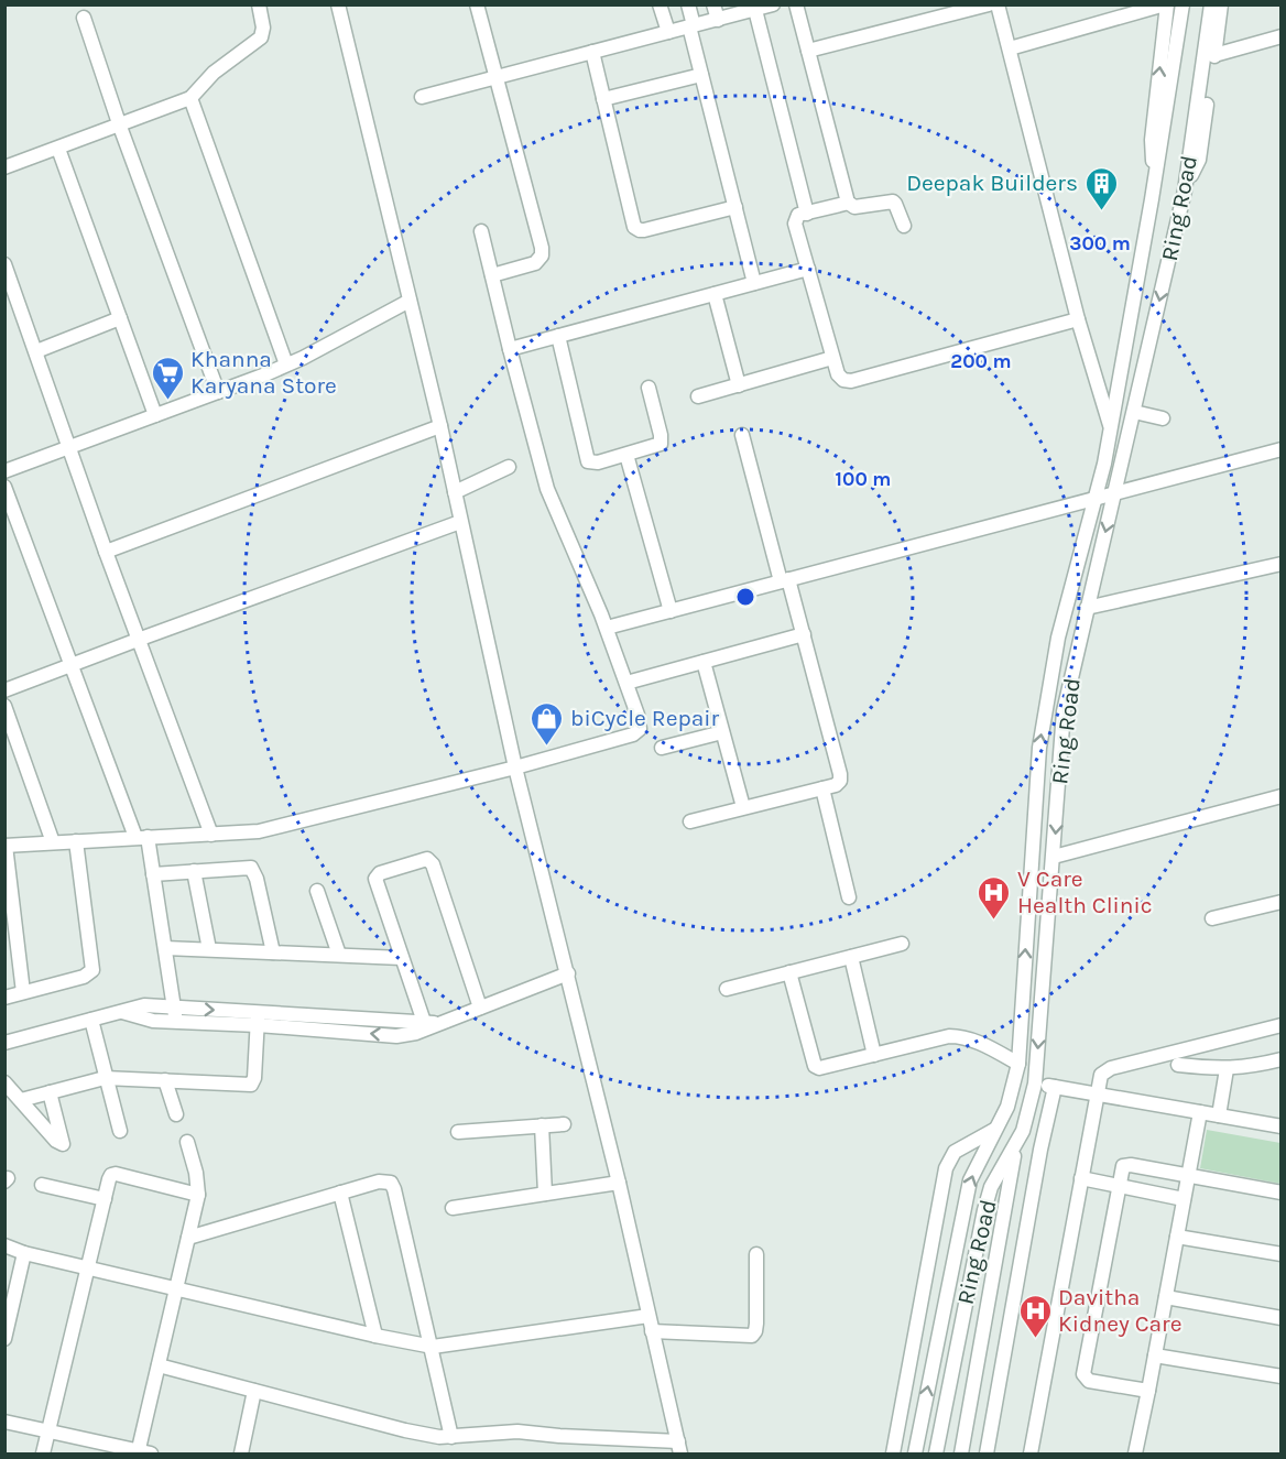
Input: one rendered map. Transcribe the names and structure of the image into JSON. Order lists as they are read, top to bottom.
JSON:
{
  "streets": {
    "street": ["Ring Road"]
  },
  "places": {
    "building": ["Deepak Builders"],
    "supermarket": ["Khanna Karyana Store"],
    "shop": ["biCycle Repair"],
    "hospital": ["V Care Health Clinic", "Davitha Kidney Care"]
  },
  "rings": ["300 m", "200 m", "100 m"]
}
